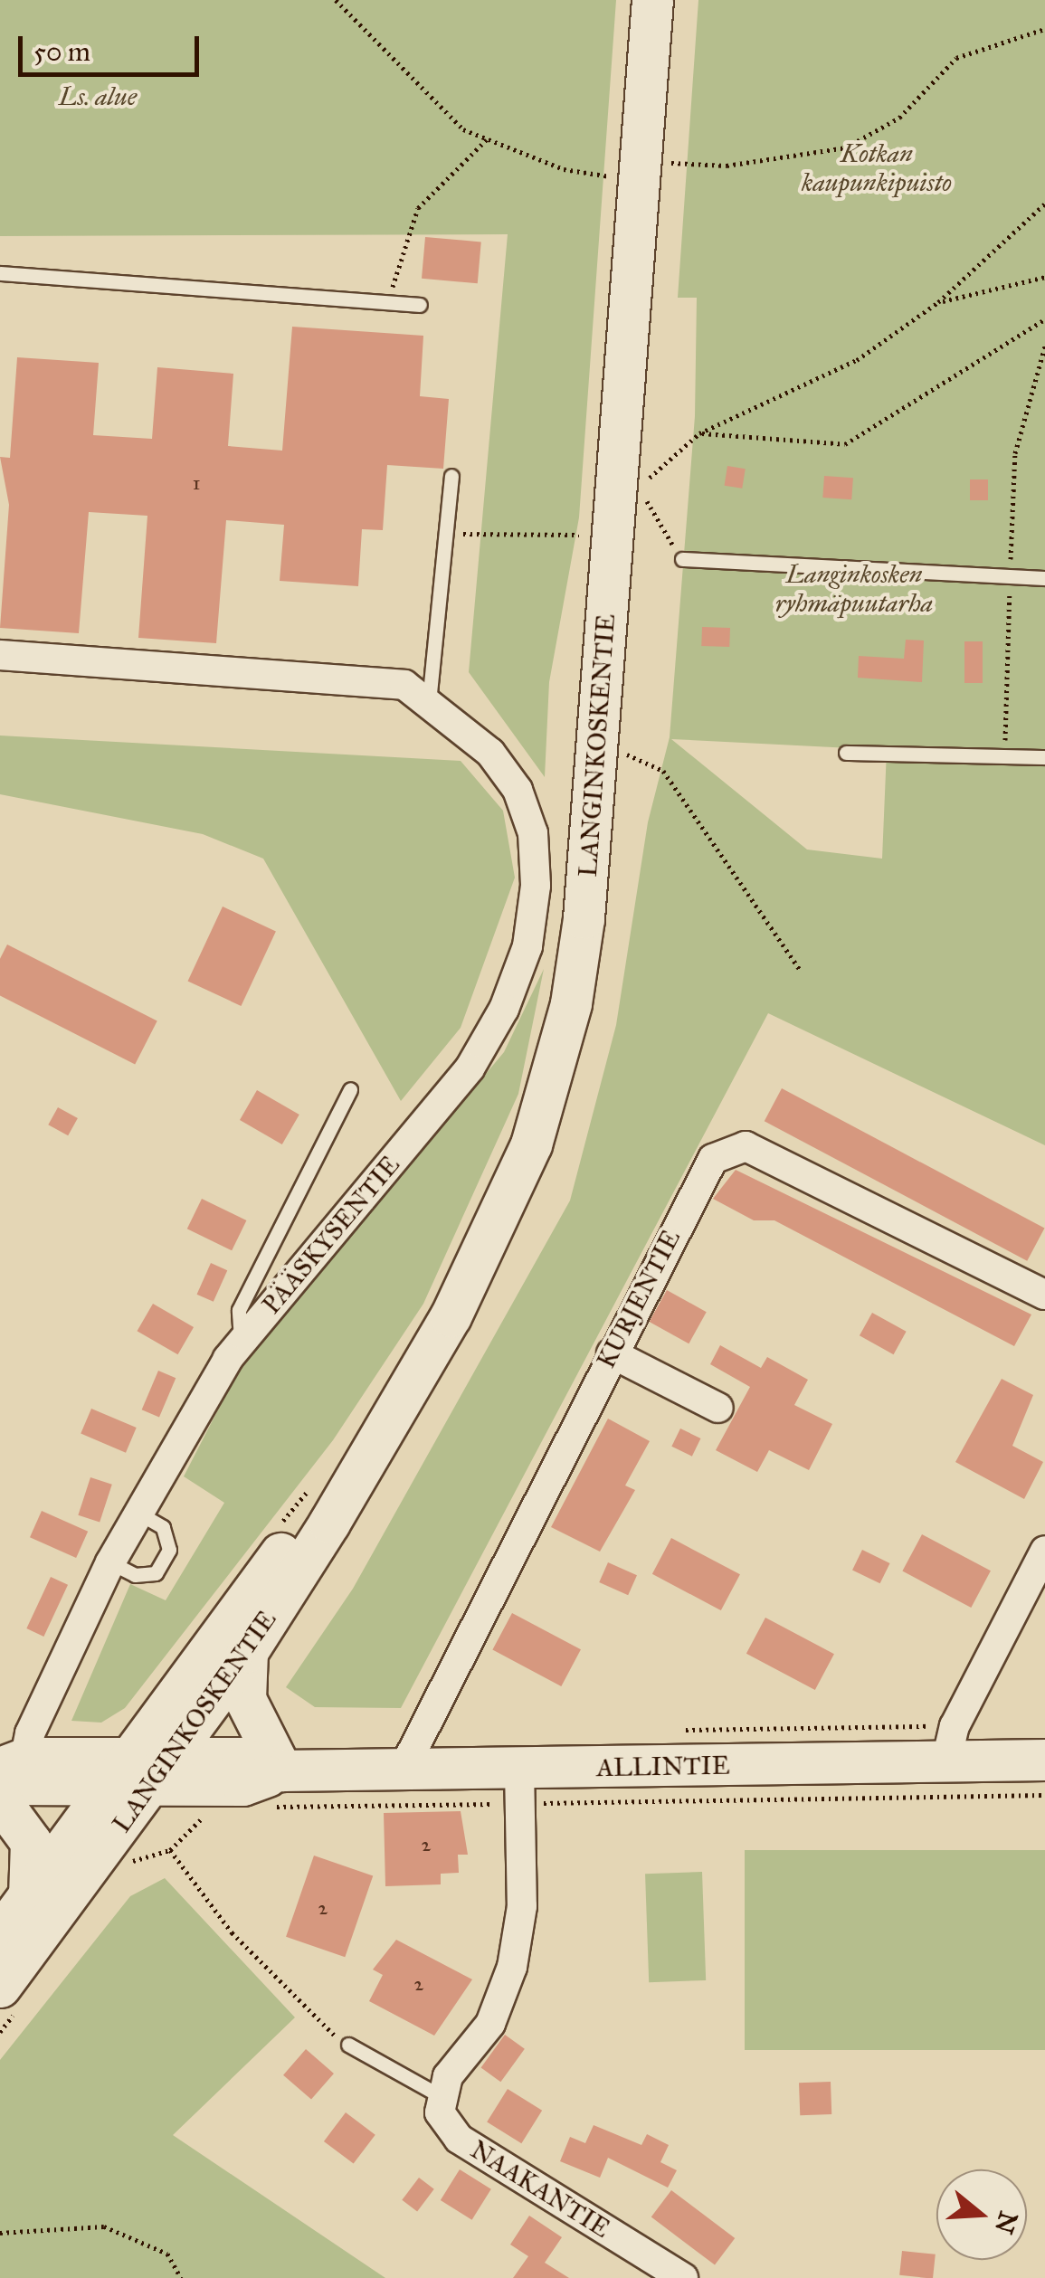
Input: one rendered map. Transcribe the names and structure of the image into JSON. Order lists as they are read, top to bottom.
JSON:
{
  "streets": {
    "street": [
      "LANGINKOSKENTIE",
      "PÄÄSKYSENTIE",
      "KURJENTIE",
      "ALLINTIE",
      "NAAKANTIE"
    ]
  },
  "crossings": [
    ["LANGINKOSKENTIE", "ALLINTIE"],
    ["PÄÄSKYSENTIE", "ALLINTIE"],
    ["KURJENTIE", "ALLINTIE"]
  ],
  "parks": ["Ls. alue", "Kotkan kaupunkipuisto", "Langinkosken ryhmäpuutarha"],
  "house_numbers": [
    "1",
    "2",
    "2",
    "2"
  ],
  "scale_bar": "50 m",
  "north": "right"
}
